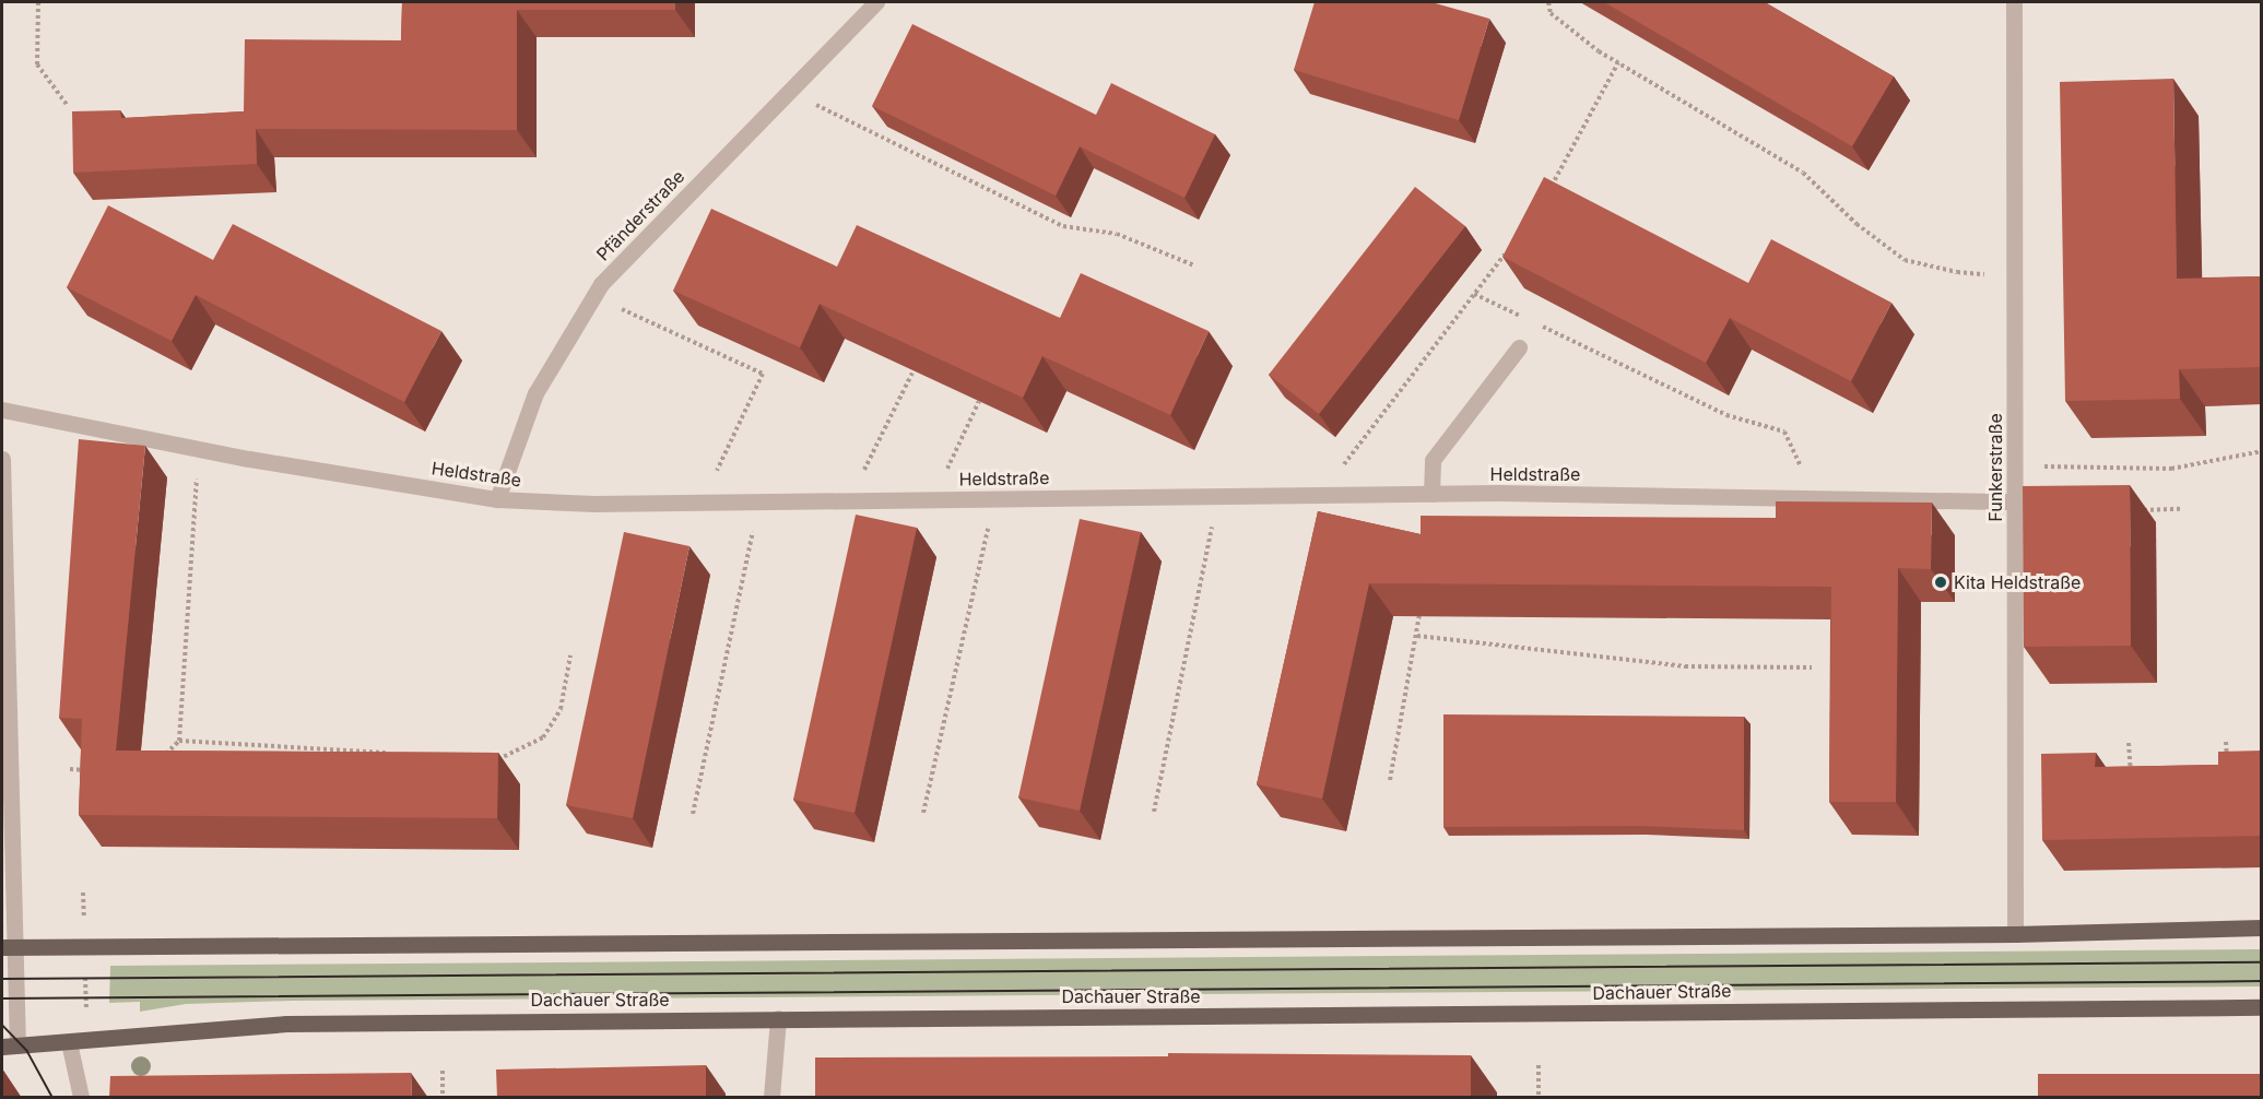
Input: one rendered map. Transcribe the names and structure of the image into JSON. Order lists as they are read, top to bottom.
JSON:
{
  "streets": {
    "main road": ["Dachauer Straße"],
    "street": ["Pfänderstraße", "Funkerstraße", "Heldstraße"]
  },
  "crossings": [
    ["Pfänderstraße", "Heldstraße"],
    ["Funkerstraße", "Heldstraße"]
  ],
  "places": ["Kita Heldstraße"]
}
